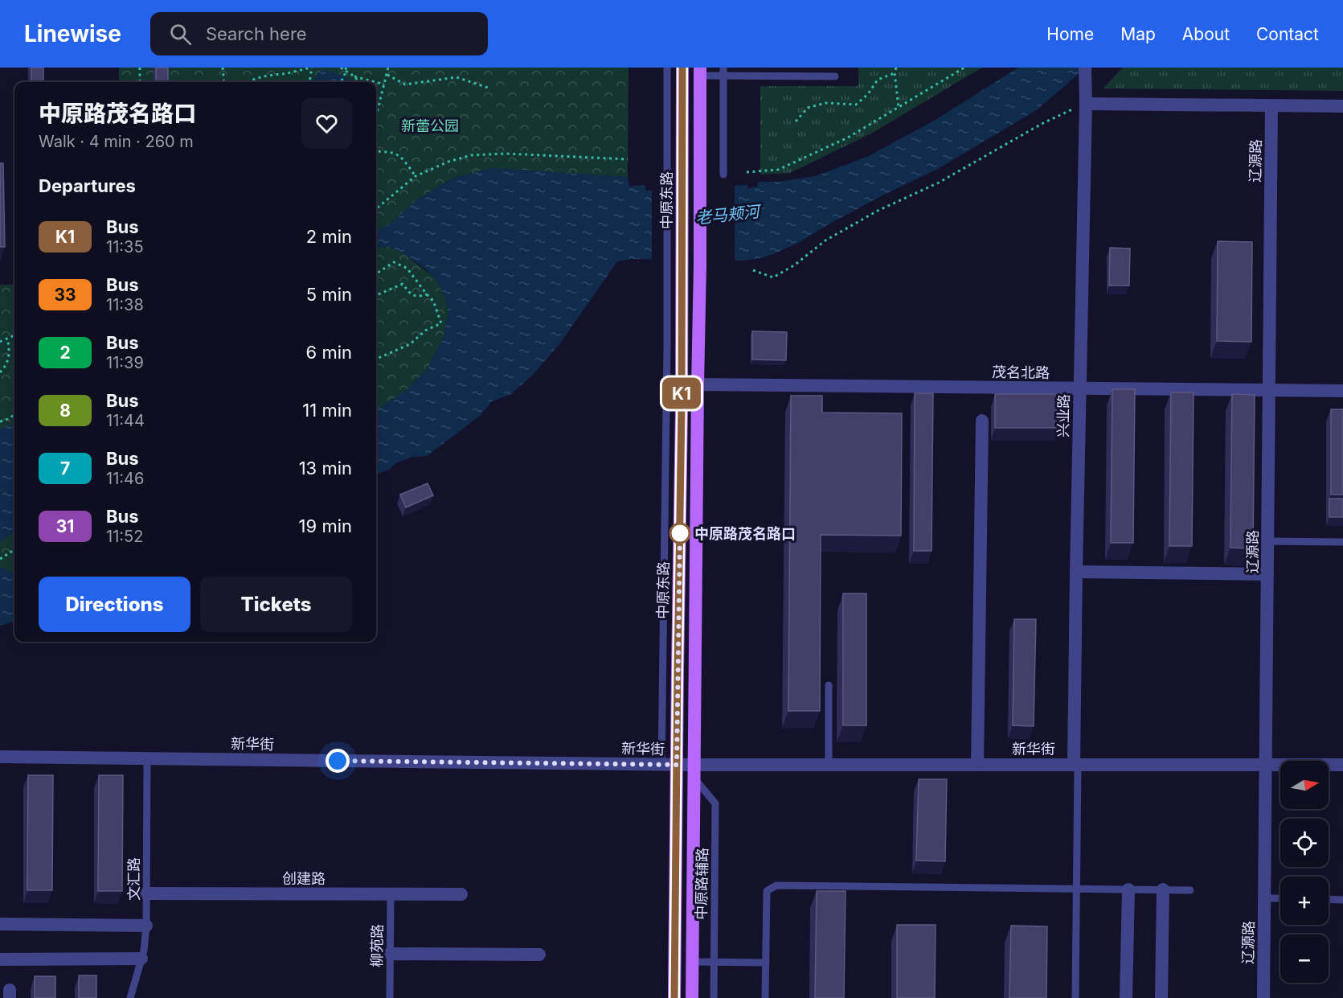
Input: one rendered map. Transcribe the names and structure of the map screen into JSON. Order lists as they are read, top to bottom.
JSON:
{
  "streets": {
    "main road": ["中原东路"],
    "street": [
      "辽源路",
      "茂名北路",
      "兴业路",
      "新华街",
      "创建路"
    ],
    "lane": ["文汇路", "中原路辅路", "柳苑路"]
  },
  "crossings": [
    ["辽源路", "茂名北路"],
    ["辽源路", "新华街"],
    ["中原东路", "新华街"],
    ["茂名北路", "兴业路"],
    ["兴业路", "新华街"],
    ["新华街", "文汇路"],
    ["创建路", "文汇路"],
    ["创建路", "柳苑路"]
  ],
  "water": ["老马颊河"],
  "parks": ["新蕾公园"],
  "places": ["中原路茂名路口"],
  "lines": ["bus line K1"],
  "north": "right",
  "page": {
    "header": "Linewise",
    "search": "Search here",
    "nav": [
      "Home",
      "Map",
      "About",
      "Contact"
    ],
    "on_map": "K1",
    "heading": [
      ["中原路茂名路口", "Walk · 4 min · 260 m"],
      "Departures"
    ],
    "list": [
      {
        "mark": "K1",
        "name": "Bus",
        "note": "11:35",
        "value": "2 min"
      },
      {
        "mark": "33",
        "name": "Bus",
        "note": "11:38",
        "value": "5 min"
      },
      {
        "mark": "2",
        "name": "Bus",
        "note": "11:39",
        "value": "6 min"
      },
      {
        "mark": "8",
        "name": "Bus",
        "note": "11:44",
        "value": "11 min"
      },
      {
        "mark": "7",
        "name": "Bus",
        "note": "11:46",
        "value": "13 min"
      },
      {
        "mark": "31",
        "name": "Bus",
        "note": "11:52",
        "value": "19 min"
      }
    ],
    "buttons": ["Directions", "Tickets"],
    "map_buttons": ["+", "−"]
  }
}
